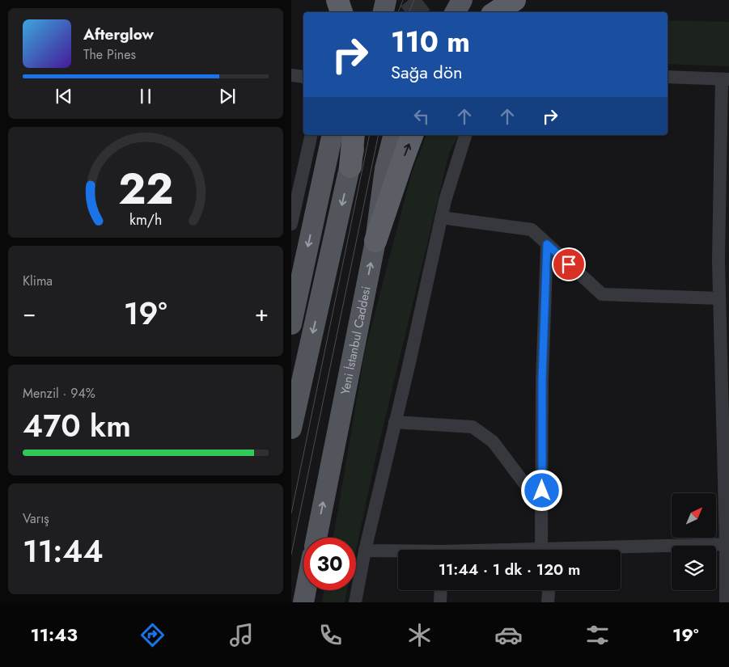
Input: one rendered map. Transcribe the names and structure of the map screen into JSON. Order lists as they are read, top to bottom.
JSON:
{
  "streets": {
    "main road": ["Yeni İstanbul Caddesi"]
  },
  "north": "top right",
  "page": {
    "turn": ["110 m", "Sağa dön"],
    "song": ["Afterglow", "The Pines"],
    "tile": [
      "Klima",
      ["Menzil · 94%", "470 km"],
      ["Varış", "11:44"]
    ],
    "heat": ["−", "19°", "+"],
    "limit": "30",
    "trip": "11:44 · 1 dk · 120 m",
    "tabs": ["11:43", "19°"],
    "gauge": ["22", "km/h"]
  }
}
